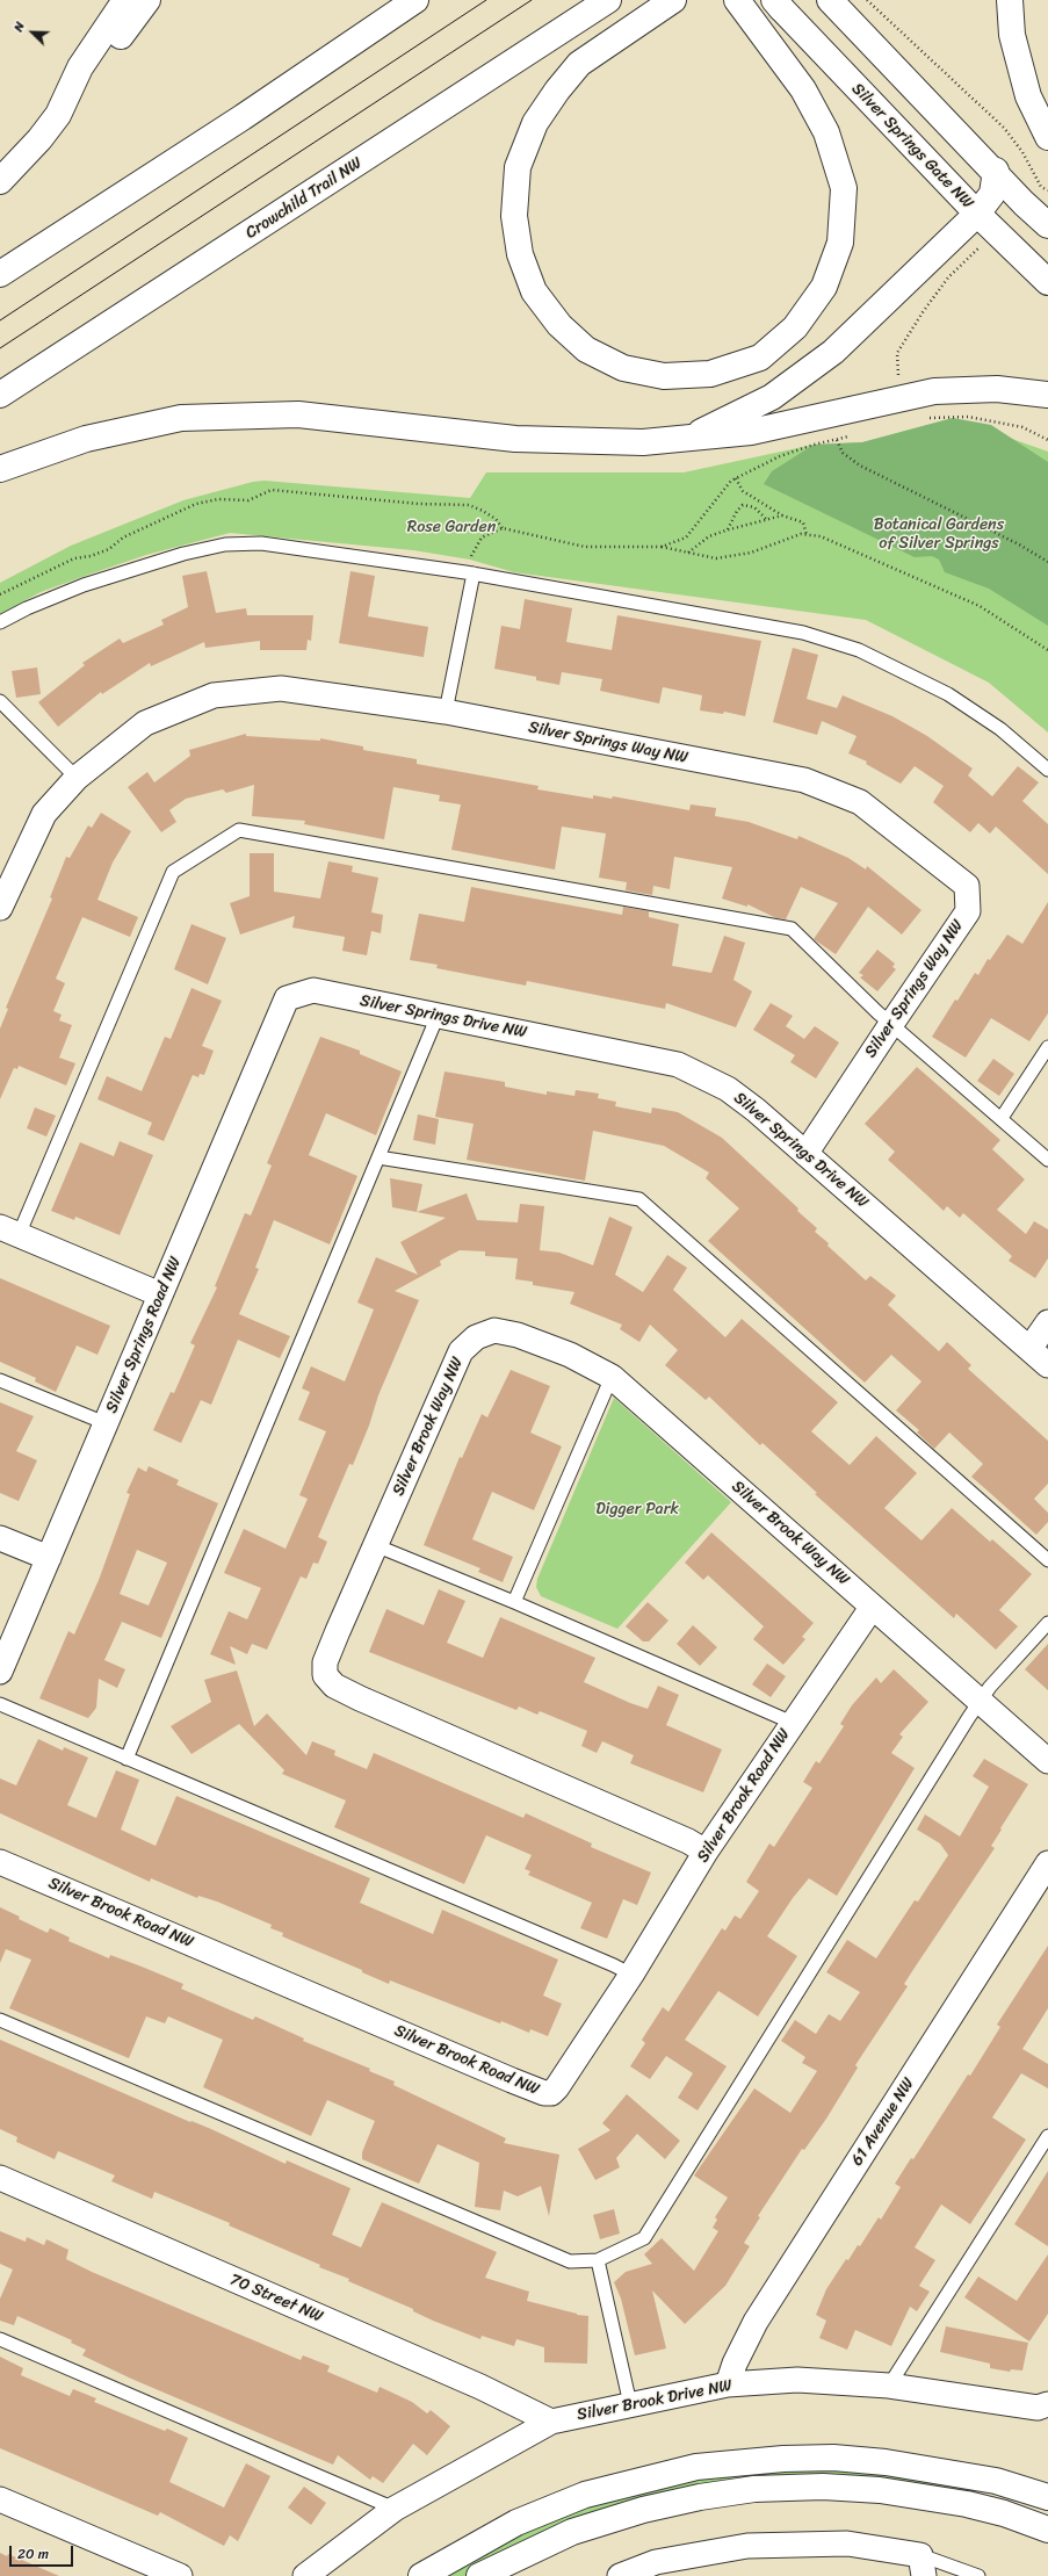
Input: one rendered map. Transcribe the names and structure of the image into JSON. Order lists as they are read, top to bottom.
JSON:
{
  "streets": {
    "main road": ["Silver Springs Gate NW", "Crowchild Trail NW"],
    "street": [
      "Silver Springs Way NW",
      "Silver Springs Drive NW",
      "Silver Springs Road NW",
      "Silver Brook Way NW",
      "Silver Brook Road NW",
      "61 Avenue NW",
      "70 Street NW",
      "Silver Brook Drive NW"
    ]
  },
  "crossings": [
    ["Silver Springs Way NW", "Silver Springs Drive NW"],
    ["Silver Springs Drive NW", "Silver Springs Road NW"],
    ["Silver Brook Way NW", "Silver Brook Road NW"],
    ["61 Avenue NW", "Silver Brook Drive NW"],
    ["70 Street NW", "Silver Brook Drive NW"]
  ],
  "parks": ["Botanical Gardens of Silver Springs", "Rose Garden", "Digger Park"],
  "scale_bar": "20 m",
  "north": "top left"
}
